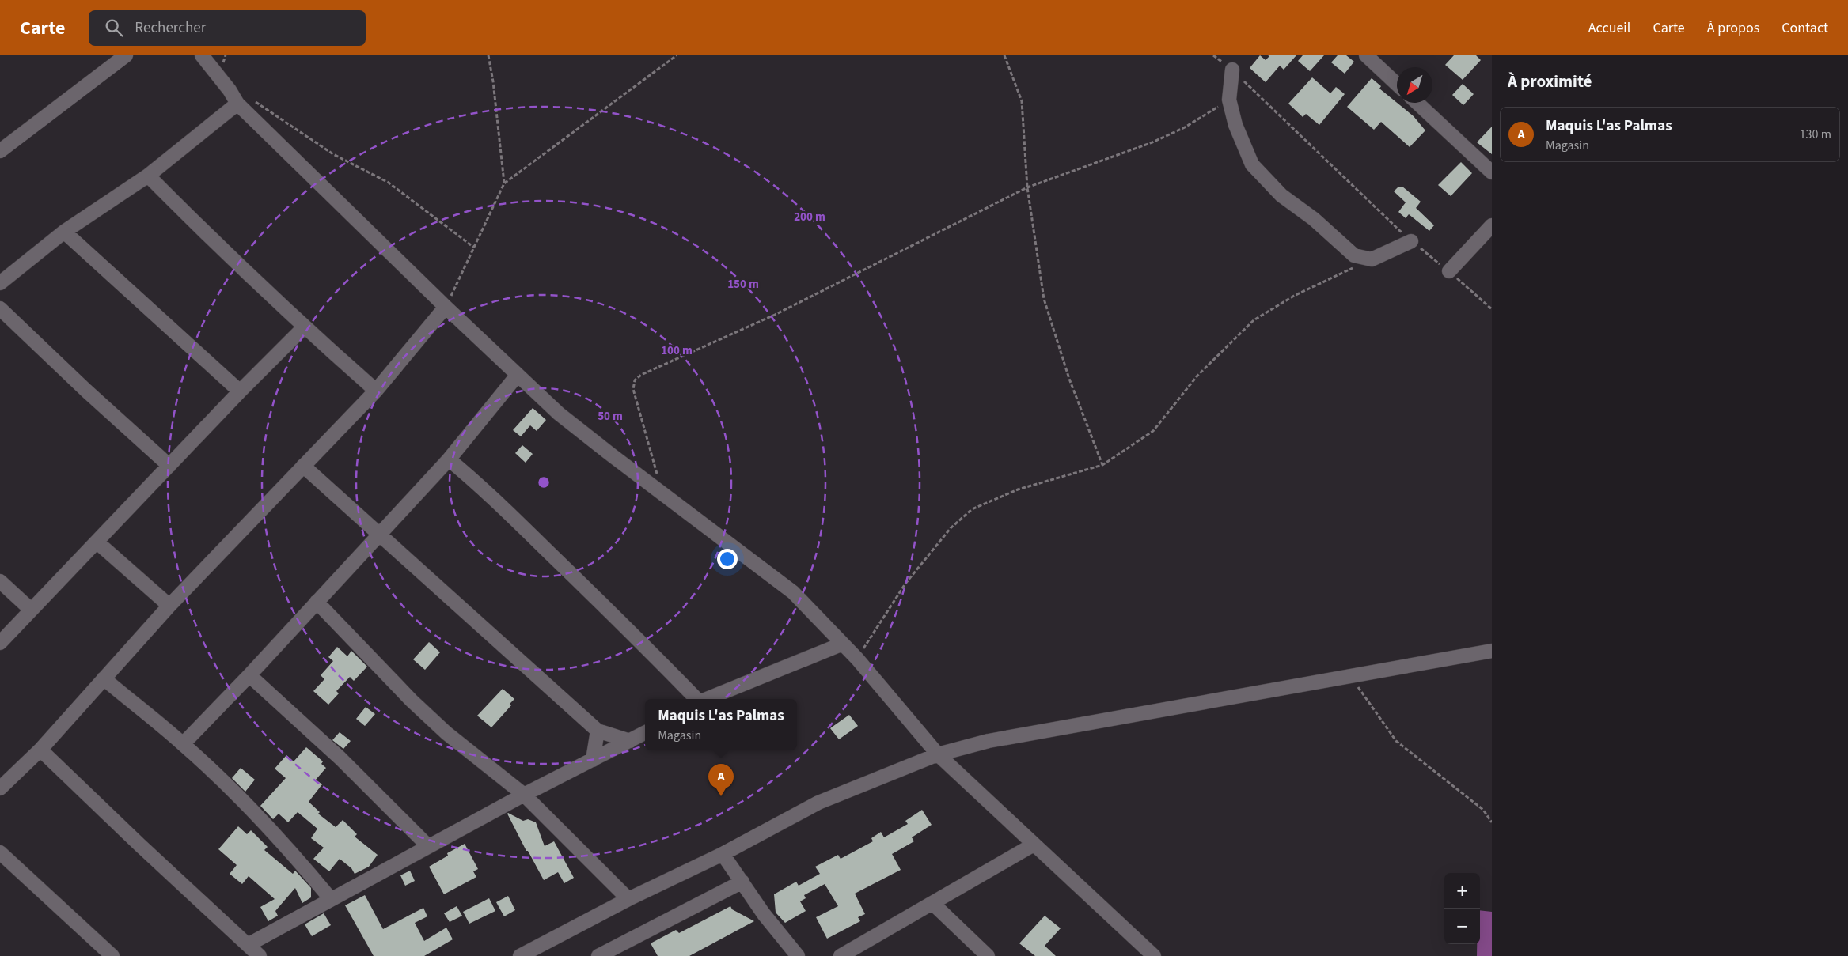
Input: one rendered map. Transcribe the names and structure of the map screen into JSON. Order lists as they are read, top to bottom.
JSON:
{
  "north": "bottom left",
  "page": {
    "header": "Carte",
    "search": "Rechercher",
    "nav": [
      "Accueil",
      "Carte",
      "À propos",
      "Contact"
    ],
    "heading": "À proximité",
    "list": [
      {
        "mark": "A",
        "name": "Maquis L'as Palmas",
        "note": "Magasin",
        "value": "130 m"
      }
    ],
    "popup": ["Maquis L'as Palmas", "Magasin"],
    "pins": "A",
    "map_buttons": ["+", "−"]
  },
  "rings": [
    "200 m",
    "150 m",
    "100 m",
    "50 m"
  ]
}
